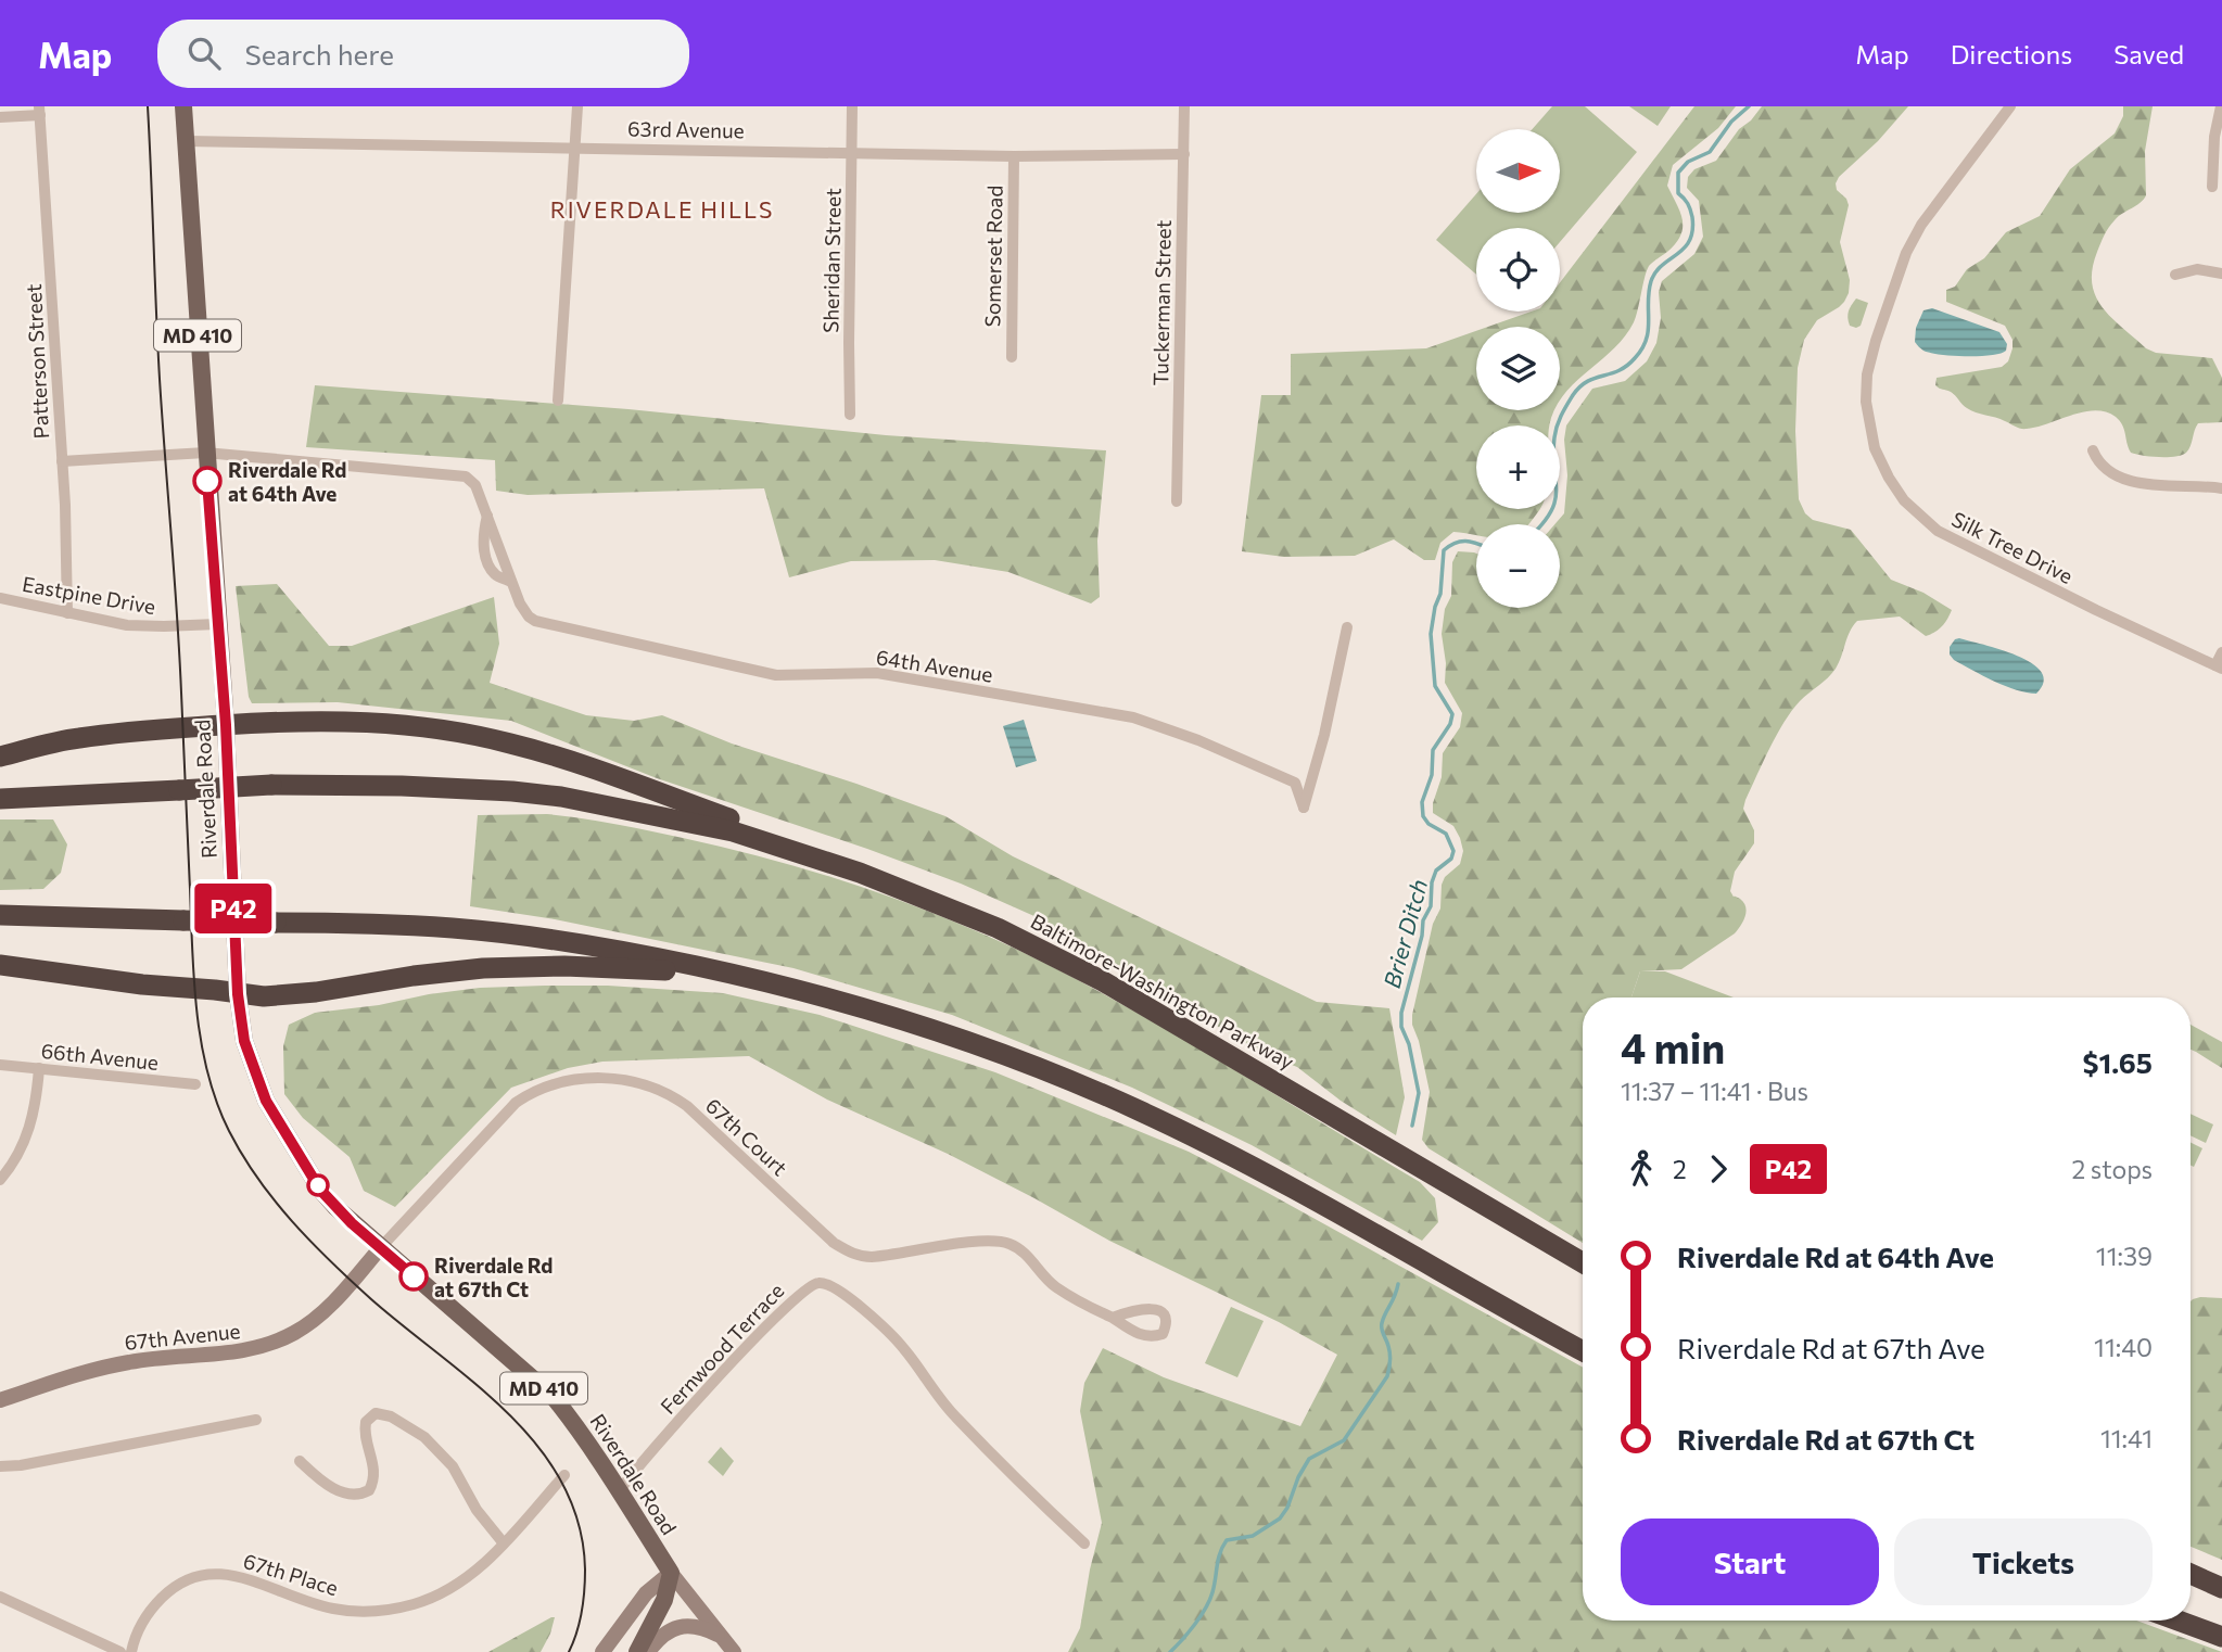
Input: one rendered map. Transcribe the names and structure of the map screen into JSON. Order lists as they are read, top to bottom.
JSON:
{
  "streets": {
    "highway": ["Baltimore-Washington Parkway"],
    "main road": ["MD 410", "Riverdale Road"],
    "street": [
      "63rd Avenue",
      "Somerset Road",
      "Sheridan Street",
      "Tuckerman Street",
      "Patterson Street",
      "Silk Tree Drive",
      "Eastpine Drive",
      "64th Avenue",
      "66th Avenue",
      "67th Court",
      "67th Avenue",
      "Fernwood Terrace",
      "67th Place"
    ]
  },
  "crossings": [
    ["63rd Avenue", "Somerset Road"],
    ["63rd Avenue", "Sheridan Street"],
    ["63rd Avenue", "Tuckerman Street"],
    ["63rd Avenue", "Riverdale Road"],
    ["Patterson Street", "Eastpine Drive"],
    ["Eastpine Drive", "Riverdale Road"],
    ["64th Avenue", "Riverdale Road"],
    ["Riverdale Road", "67th Court"],
    ["Riverdale Road", "67th Avenue"],
    ["Riverdale Road", "Fernwood Terrace"],
    ["67th Court", "67th Avenue"]
  ],
  "districts": ["RIVERDALE HILLS"],
  "water": ["Brier Ditch"],
  "places": ["Riverdale Rd at 64th Ave", "Riverdale Rd at 67th Ct"],
  "lines": ["bus line P42"],
  "north": "right",
  "page": {
    "header": "Map",
    "search": "Search here",
    "nav": ["Map", "Directions", "Saved"],
    "on_map": "P42",
    "map_buttons": ["+", "−"],
    "heading": ["4 min", "11:37 – 11:41 · Bus", "$1.65"],
    "legs": ["2", "P42", "2 stops"],
    "list": [
      {
        "name": "Riverdale Rd at 64th Ave",
        "value": "11:39"
      },
      {
        "name": "Riverdale Rd at 67th Ave",
        "value": "11:40"
      },
      {
        "name": "Riverdale Rd at 67th Ct",
        "value": "11:41"
      }
    ],
    "buttons": ["Start", "Tickets"]
  }
}
